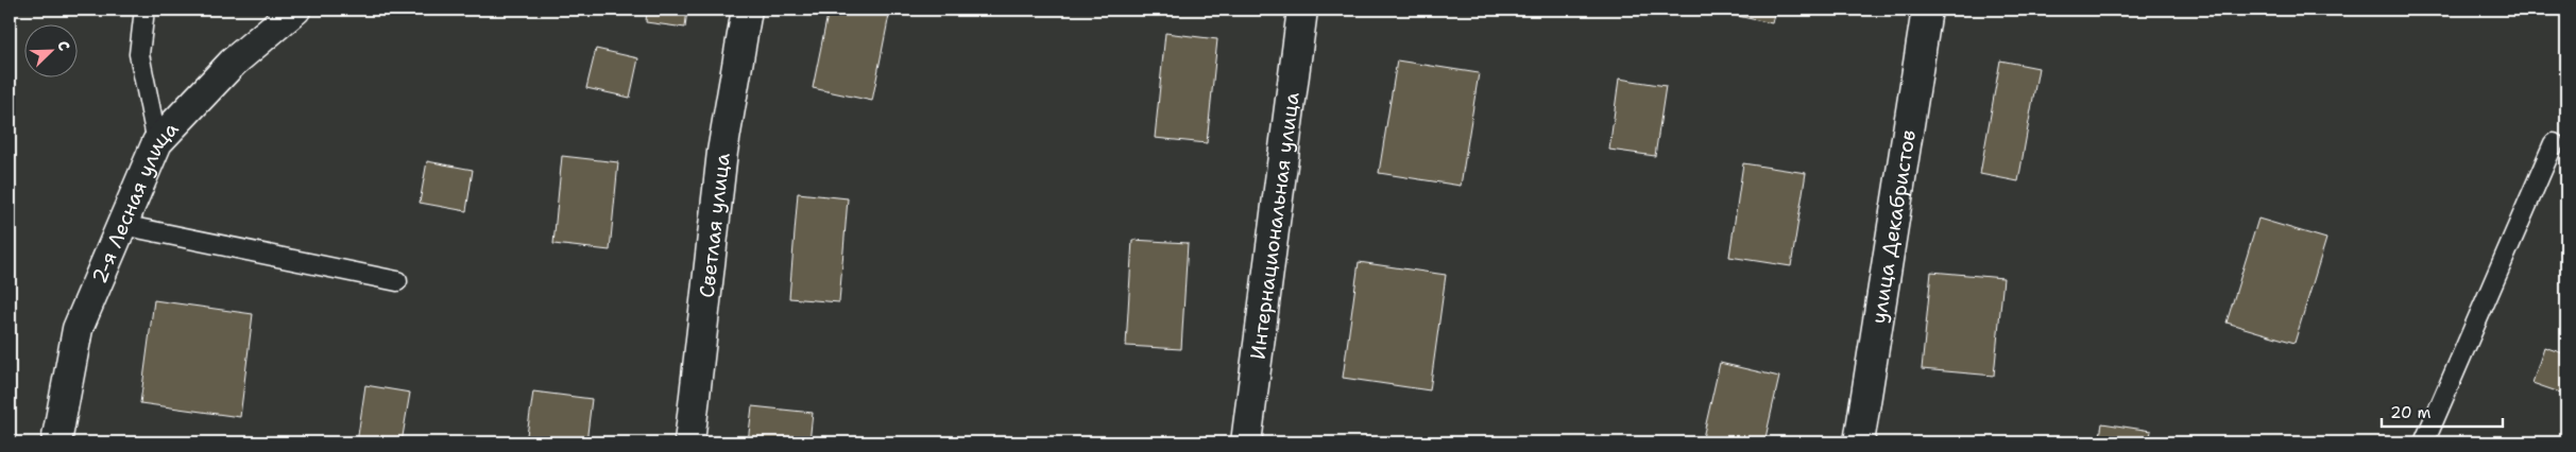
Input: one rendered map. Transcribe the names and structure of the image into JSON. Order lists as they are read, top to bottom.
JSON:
{
  "streets": {
    "street": [
      "2-я Лесная улица",
      "Светлая улица",
      "Интернациональная улица",
      "улица Декабристов"
    ]
  },
  "scale_bar": "20 m",
  "north": "top right"
}
